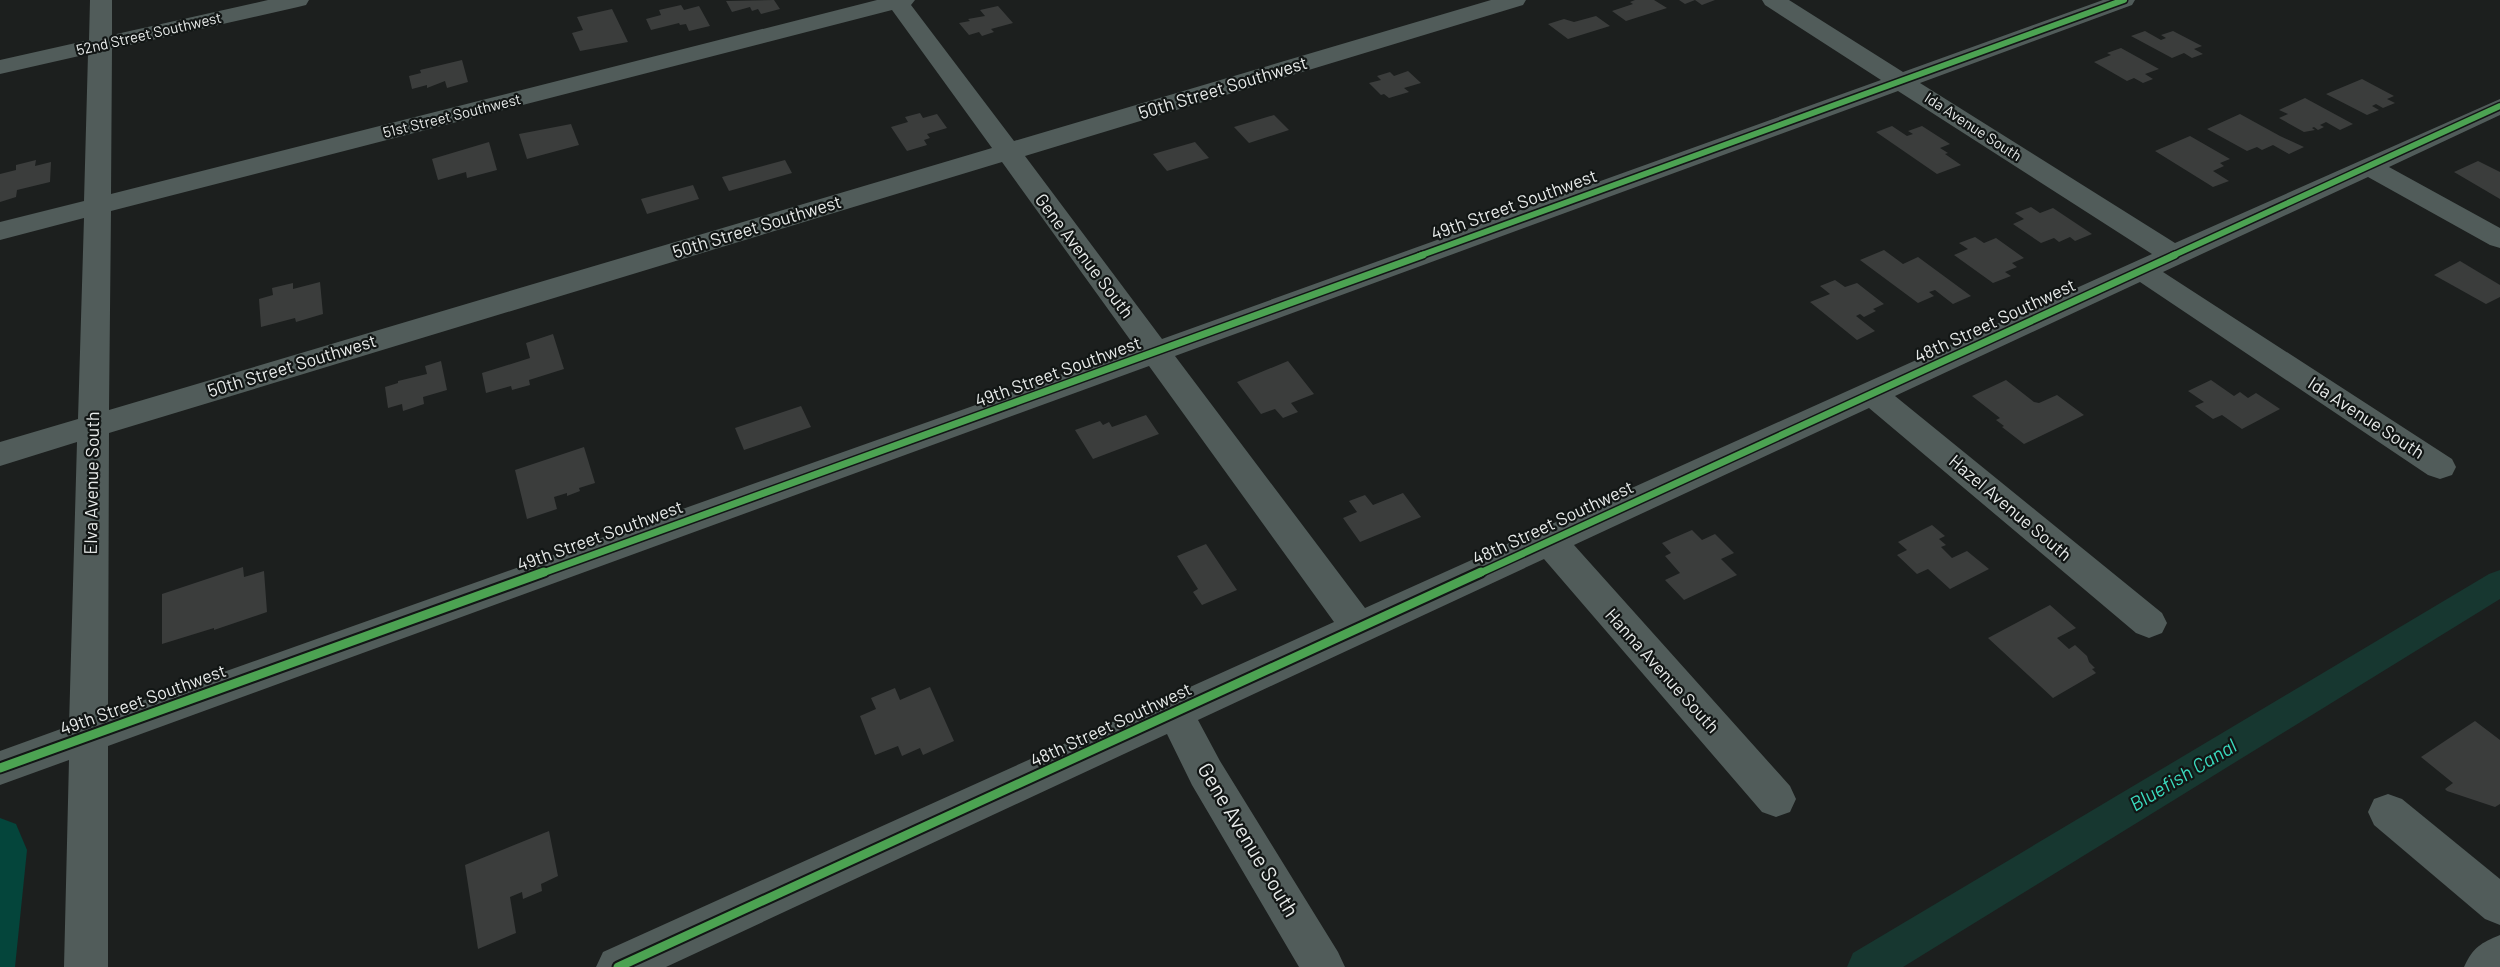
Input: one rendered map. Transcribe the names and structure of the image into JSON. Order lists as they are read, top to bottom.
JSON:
{
  "streets": {
    "street": [
      "52nd Street Southwest",
      "50th Street Southwest",
      "51st Street Southwest",
      "Ida Avenue South",
      "49th Street Southwest",
      "Gene Avenue South",
      "48th Street Southwest",
      "Elva Avenue South",
      "Hazel Avenue South",
      "Hanna Avenue South"
    ]
  },
  "crossings": [
    ["52nd Street Southwest", "Elva Avenue South"],
    ["50th Street Southwest", "Gene Avenue South"],
    ["50th Street Southwest", "Elva Avenue South"],
    ["51st Street Southwest", "Gene Avenue South"],
    ["51st Street Southwest", "Elva Avenue South"],
    ["Ida Avenue South", "49th Street Southwest"],
    ["Ida Avenue South", "48th Street Southwest"],
    ["49th Street Southwest", "Gene Avenue South"],
    ["49th Street Southwest", "Elva Avenue South"],
    ["Gene Avenue South", "48th Street Southwest"],
    ["48th Street Southwest", "Hazel Avenue South"],
    ["48th Street Southwest", "Hanna Avenue South"]
  ],
  "water": ["Bluefish Canal"]
}
